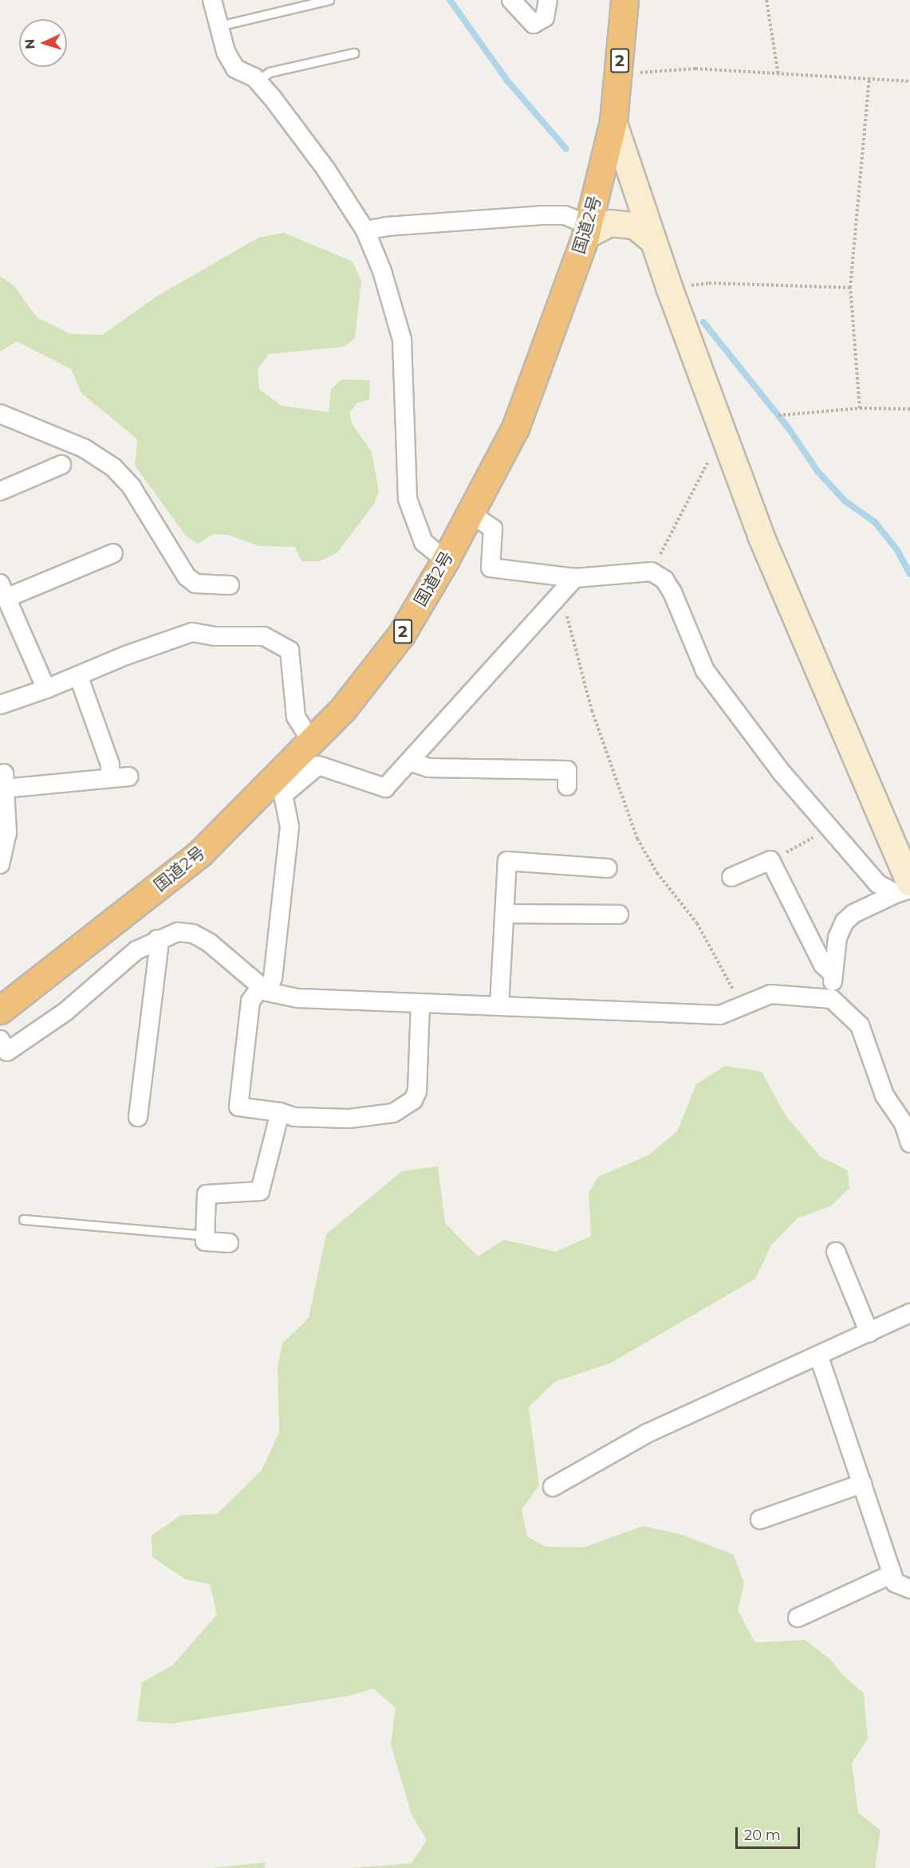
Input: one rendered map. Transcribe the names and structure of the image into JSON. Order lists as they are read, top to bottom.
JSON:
{
  "streets": {
    "highway": ["2", "国道2号"]
  },
  "scale_bar": "20 m",
  "north": "left"
}
